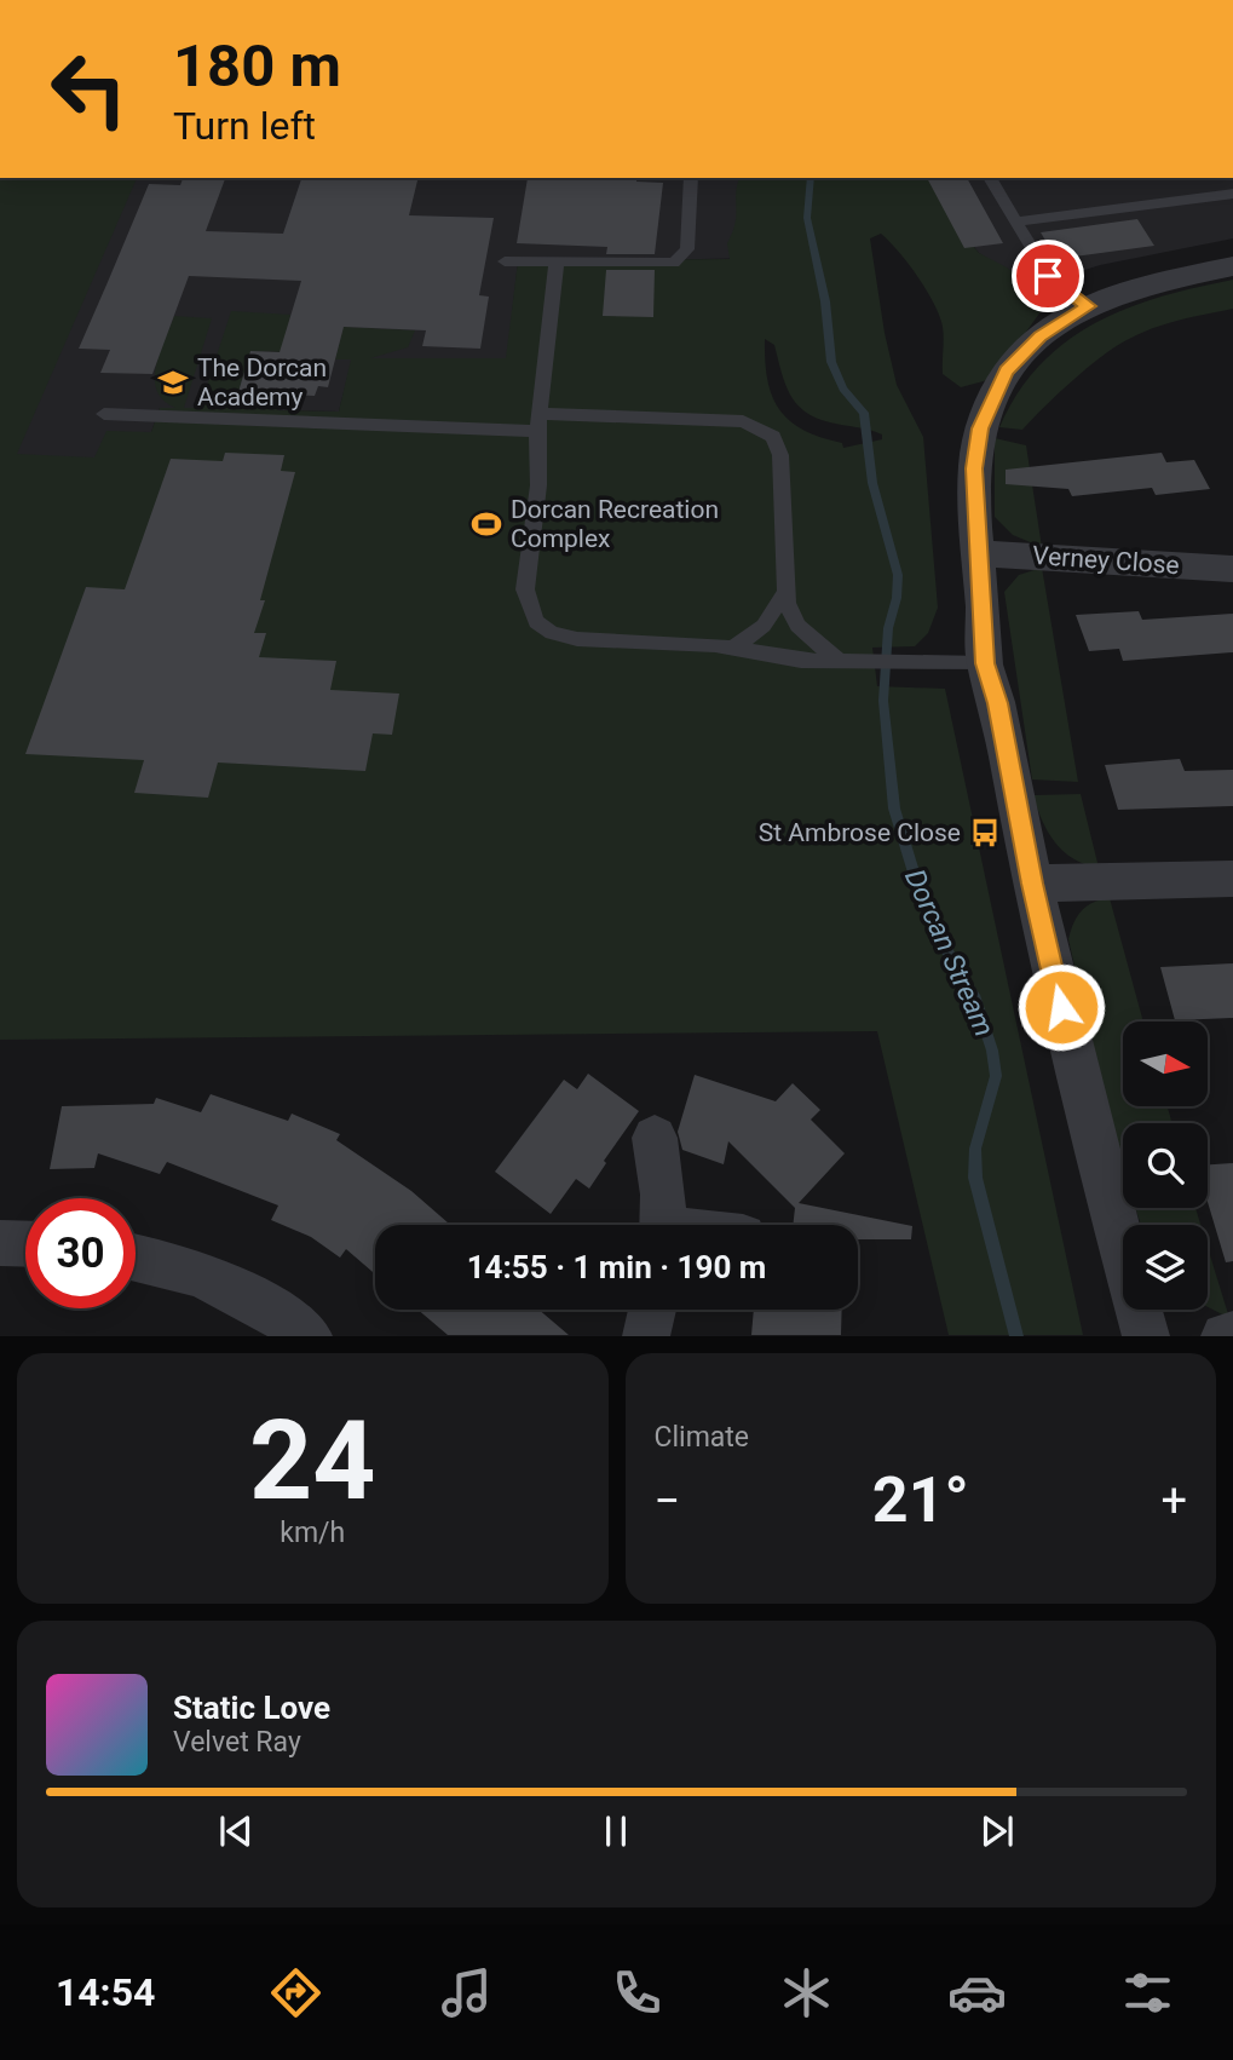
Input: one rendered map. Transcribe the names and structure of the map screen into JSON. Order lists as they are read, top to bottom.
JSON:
{
  "streets": {
    "street": ["Verney Close"]
  },
  "water": ["Dorcan Stream"],
  "places": {
    "school or university": ["The Dorcan Academy"],
    "sports": ["Dorcan Recreation Complex"],
    "bus stop": ["St Ambrose Close"]
  },
  "north": "right",
  "page": {
    "turn": ["180 m", "Turn left"],
    "limit": "30",
    "trip": "14:55 · 1 min · 190 m",
    "tile": [
      ["24", "km/h"],
      "Climate"
    ],
    "heat": ["−", "21°", "+"],
    "song": ["Static Love", "Velvet Ray"],
    "tabs": "14:54"
  }
}
